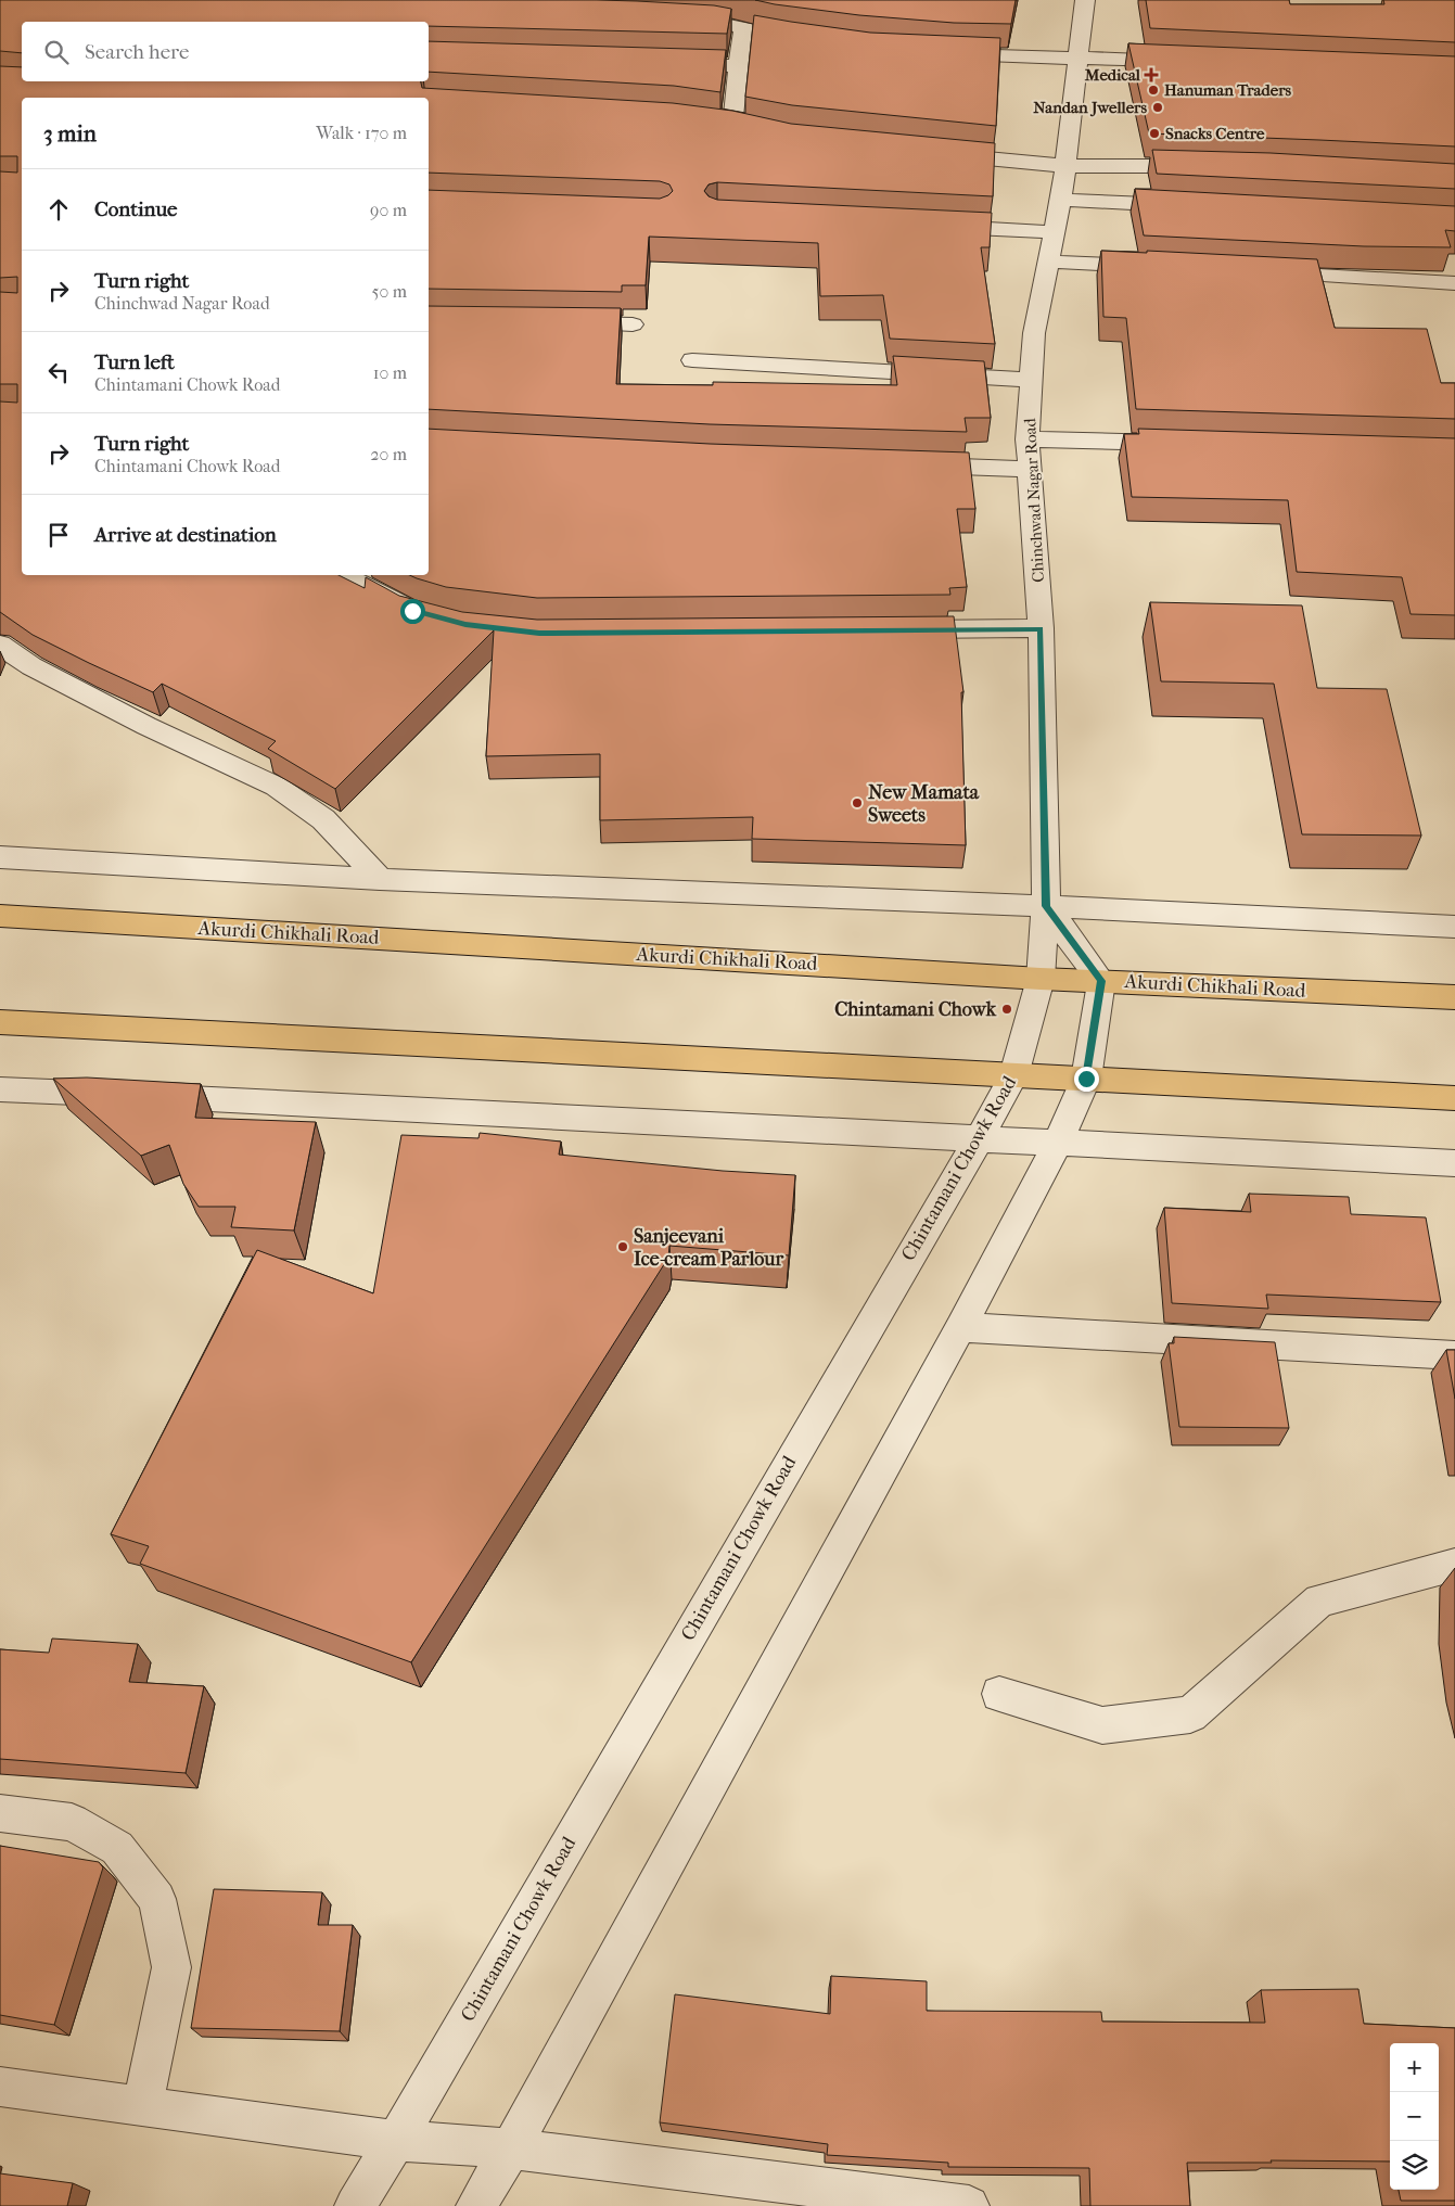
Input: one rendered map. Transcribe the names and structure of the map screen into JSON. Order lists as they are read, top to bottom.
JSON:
{
  "streets": {
    "main road": ["Akurdi Chikhali Road"],
    "street": ["Chinchwad Nagar Road", "Chintamani Chowk Road"]
  },
  "crossings": [
    ["Chinchwad Nagar Road", "Chintamani Chowk Road"],
    ["Akurdi Chikhali Road", "Chintamani Chowk Road"]
  ],
  "places": {
    "health": ["Medical"],
    "other": [
      "Hanuman Traders",
      "Nandan Jwellers",
      "Snacks Centre",
      "New Mamata Sweets",
      "Chintamani Chowk",
      "Sanjeevani Ice-cream Parlour"
    ]
  },
  "page": {
    "search": "Search here",
    "heading": ["3 min", "Walk · 170 m"],
    "list": [
      ["Continue", "90 m"],
      ["Turn right", "Chinchwad Nagar Road", "50 m"],
      ["Turn left", "Chintamani Chowk Road", "10 m"],
      ["Turn right", "Chintamani Chowk Road", "20 m"],
      "Arrive at destination"
    ],
    "map_buttons": ["+", "−"]
  }
}
